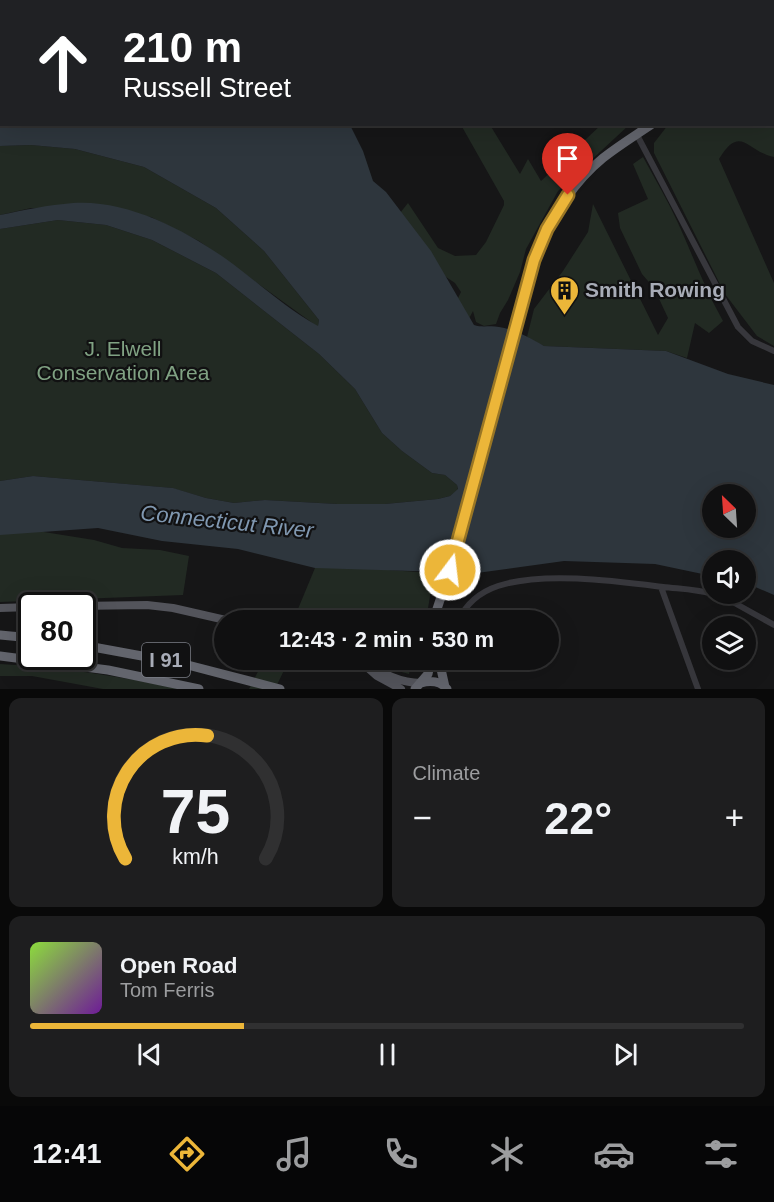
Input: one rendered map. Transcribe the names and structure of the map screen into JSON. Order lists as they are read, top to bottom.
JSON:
{
  "streets": {
    "highway": ["I 91"]
  },
  "water": ["Connecticut River"],
  "parks": ["J. Elwell Conservation Area"],
  "places": {
    "building": ["Smith Rowing"]
  },
  "north": "top left",
  "page": {
    "turn": ["210 m", "Russell Street"],
    "limit": "80",
    "trip": "12:43 · 2 min · 530 m",
    "tile": "Climate",
    "heat": ["−", "22°", "+"],
    "song": ["Open Road", "Tom Ferris"],
    "tabs": "12:41",
    "gauge": ["75", "km/h"]
  }
}
